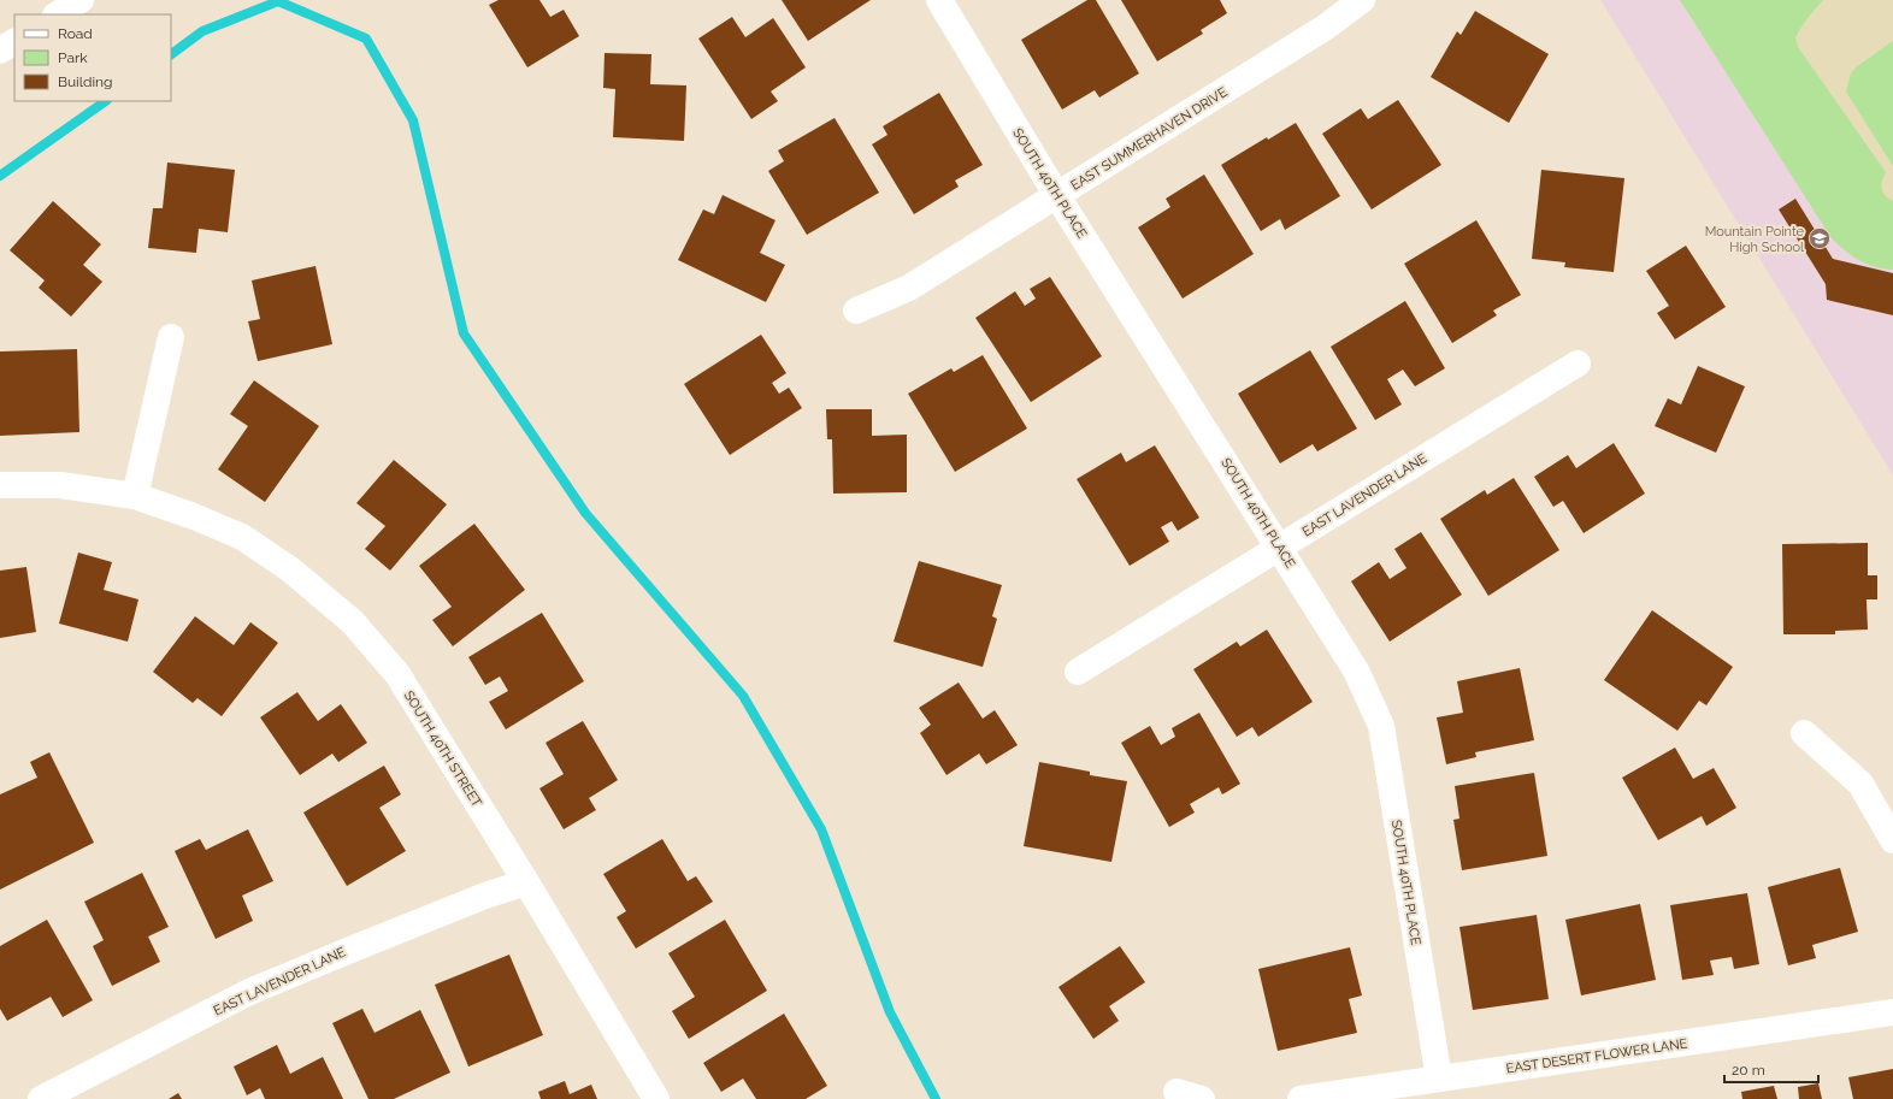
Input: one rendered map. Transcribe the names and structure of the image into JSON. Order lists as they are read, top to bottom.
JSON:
{
  "streets": {
    "street": [
      "EAST SUMMERHAVEN DRIVE",
      "SOUTH 40TH PLACE",
      "EAST LAVENDER LANE",
      "SOUTH 40TH STREET",
      "EAST DESERT FLOWER LANE"
    ]
  },
  "crossings": [
    ["EAST SUMMERHAVEN DRIVE", "SOUTH 40TH PLACE"],
    ["SOUTH 40TH PLACE", "EAST LAVENDER LANE"],
    ["SOUTH 40TH PLACE", "EAST DESERT FLOWER LANE"],
    ["EAST LAVENDER LANE", "SOUTH 40TH STREET"]
  ],
  "places": {
    "school or university": ["Mountain Pointe High School"]
  },
  "legend": ["Road", "Park", "Building"],
  "scale_bar": "20 m"
}
